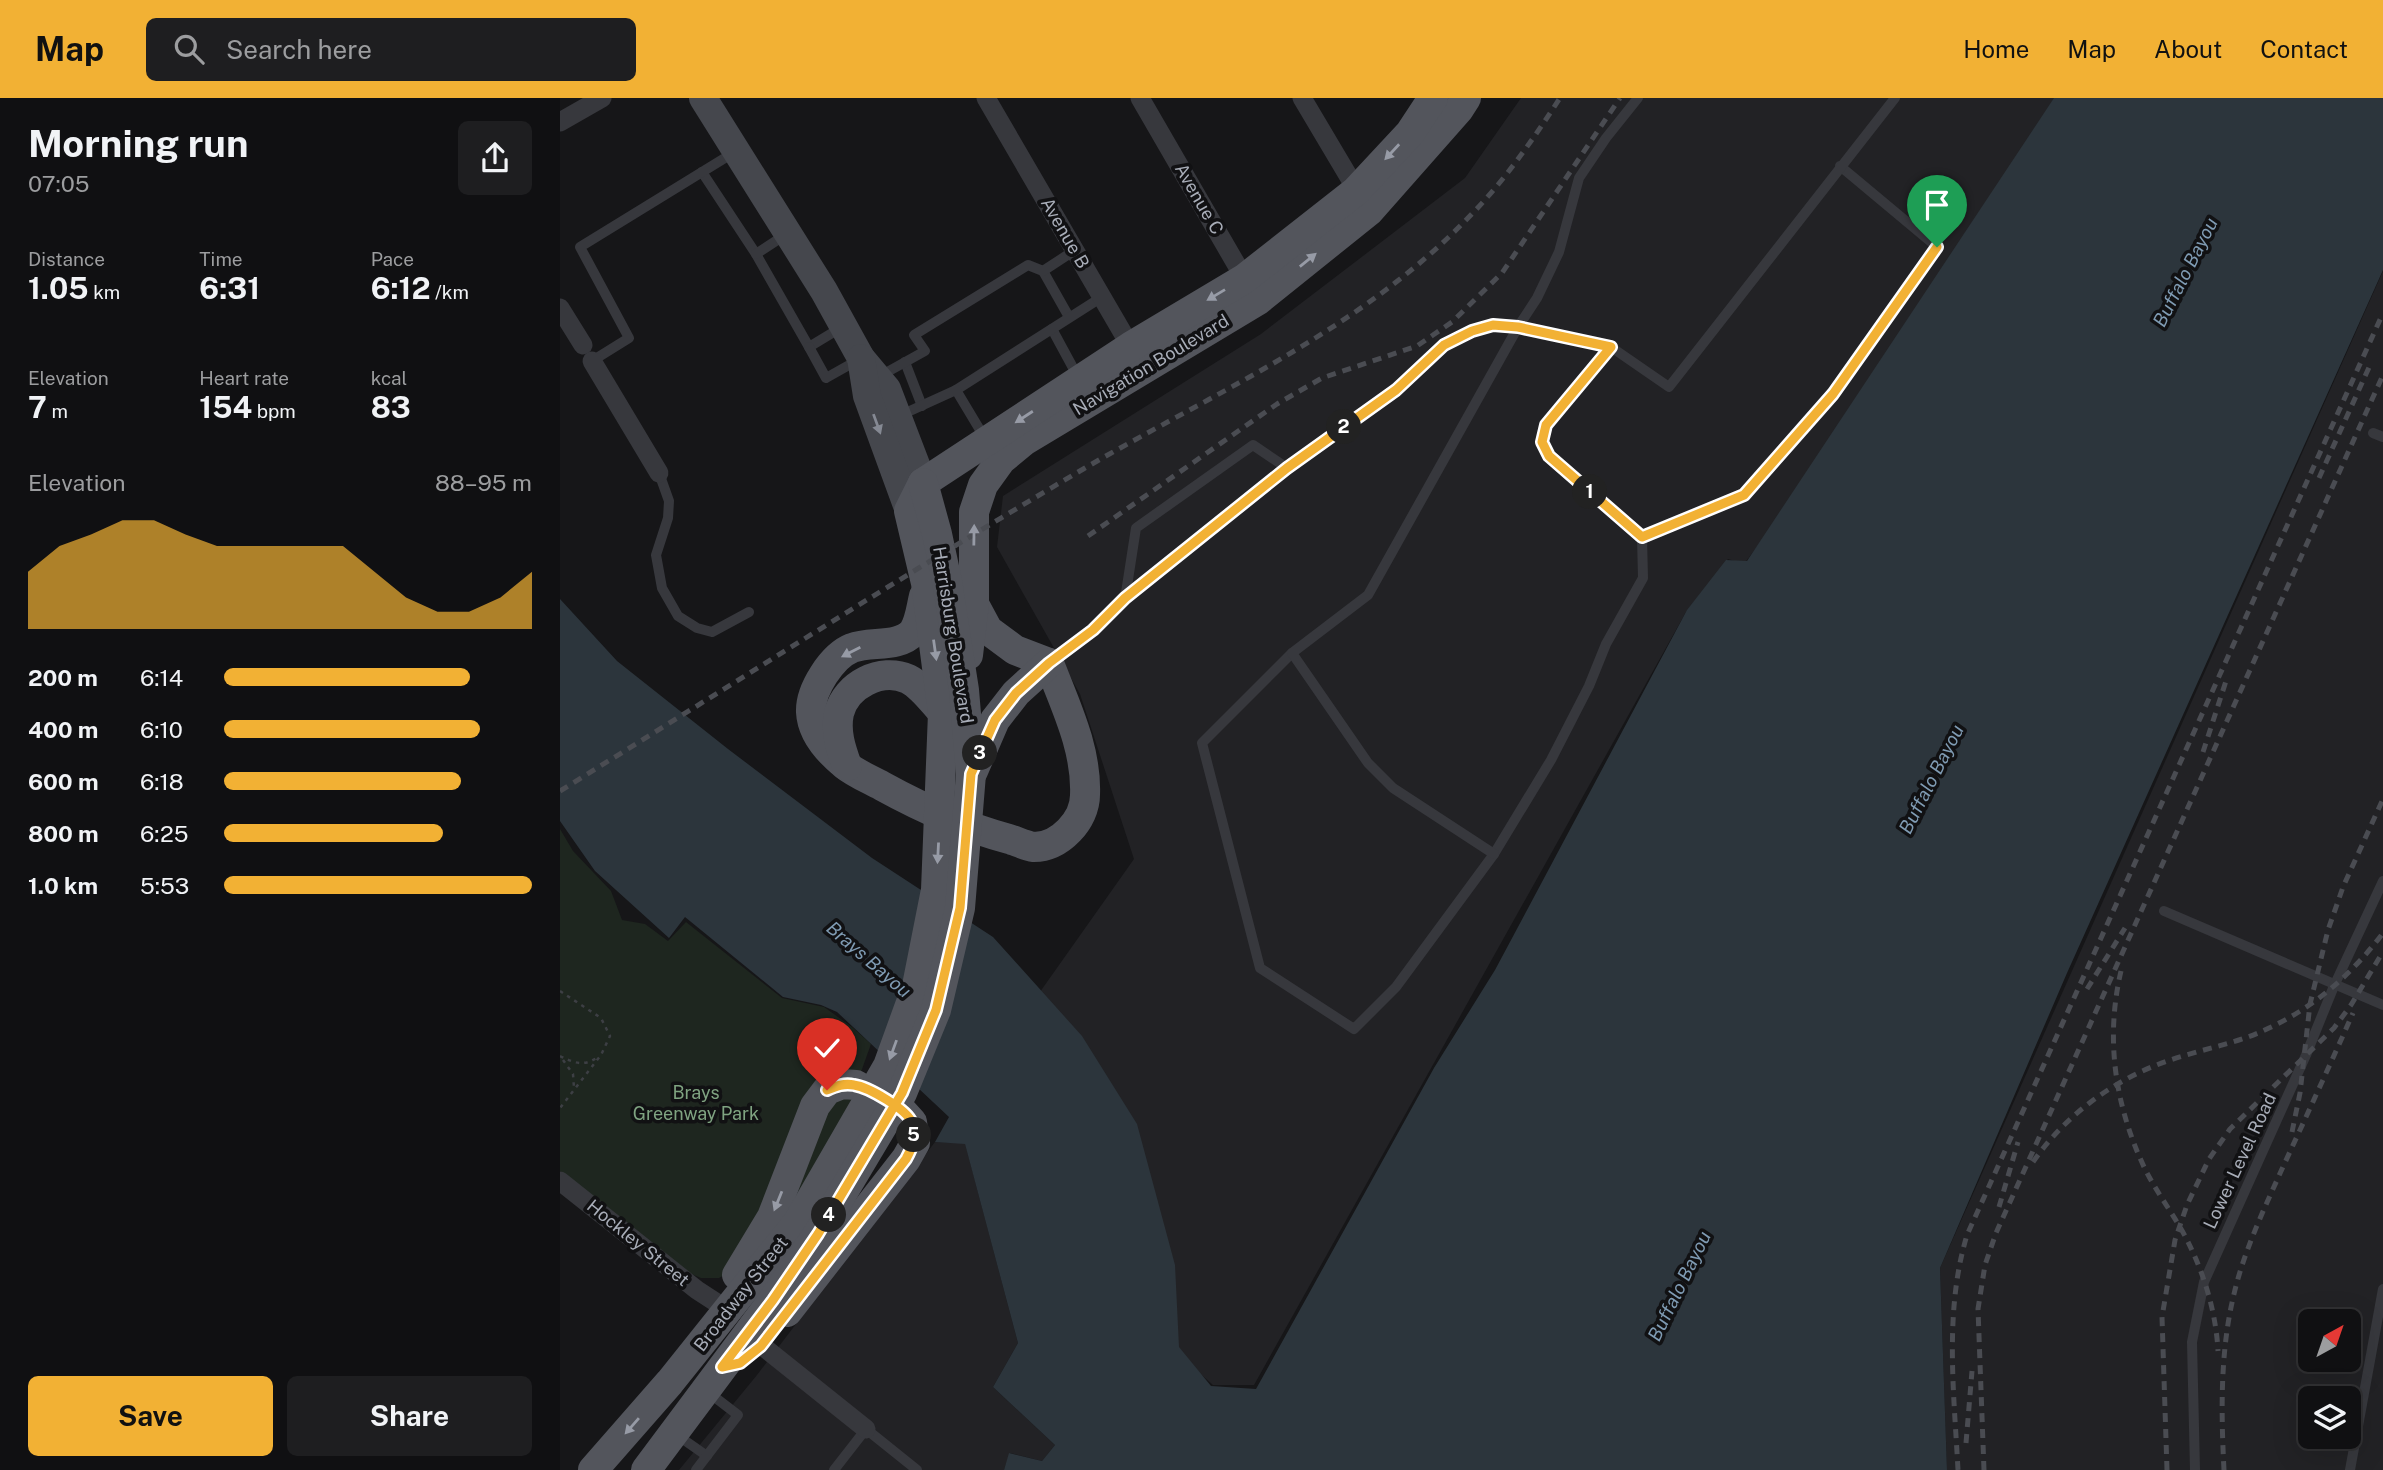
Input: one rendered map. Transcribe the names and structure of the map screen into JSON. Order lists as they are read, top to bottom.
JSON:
{
  "streets": {
    "main road": ["Navigation Boulevard", "Harrisburg Boulevard", "Broadway Street"],
    "street": ["Avenue C", "Avenue B", "Hockley Street"],
    "lane": ["Lower Level Road"]
  },
  "crossings": [
    ["Avenue C", "Navigation Boulevard"],
    ["Avenue B", "Navigation Boulevard"],
    ["Navigation Boulevard", "Harrisburg Boulevard"],
    ["Harrisburg Boulevard", "Broadway Street"]
  ],
  "water": ["Buffalo Bayou", "Brays Bayou"],
  "parks": ["Brays Greenway Park"],
  "north": "top right",
  "page": {
    "header": "Map",
    "search": "Search here",
    "nav": [
      "Home",
      "Map",
      "About",
      "Contact"
    ],
    "heading": ["Morning run", "07:05"],
    "stats": [
      ["Distance", "1.05 km"],
      ["Time", "6:31"],
      ["Pace", "6:12 /km"],
      ["Elevation", "7 m"],
      ["Heart rate", "154 bpm"],
      ["kcal", "83"]
    ],
    "pins": [
      "2",
      "1",
      "3",
      "5",
      "4"
    ],
    "chart": ["Elevation", "88–95 m"],
    "list": [
      {
        "name": "200 m",
        "note": "6:14"
      },
      {
        "name": "400 m",
        "note": "6:10"
      },
      {
        "name": "600 m",
        "note": "6:18"
      },
      {
        "name": "800 m",
        "note": "6:25"
      },
      {
        "name": "1.0 km",
        "note": "5:53"
      }
    ],
    "buttons": ["Save", "Share"]
  }
}
